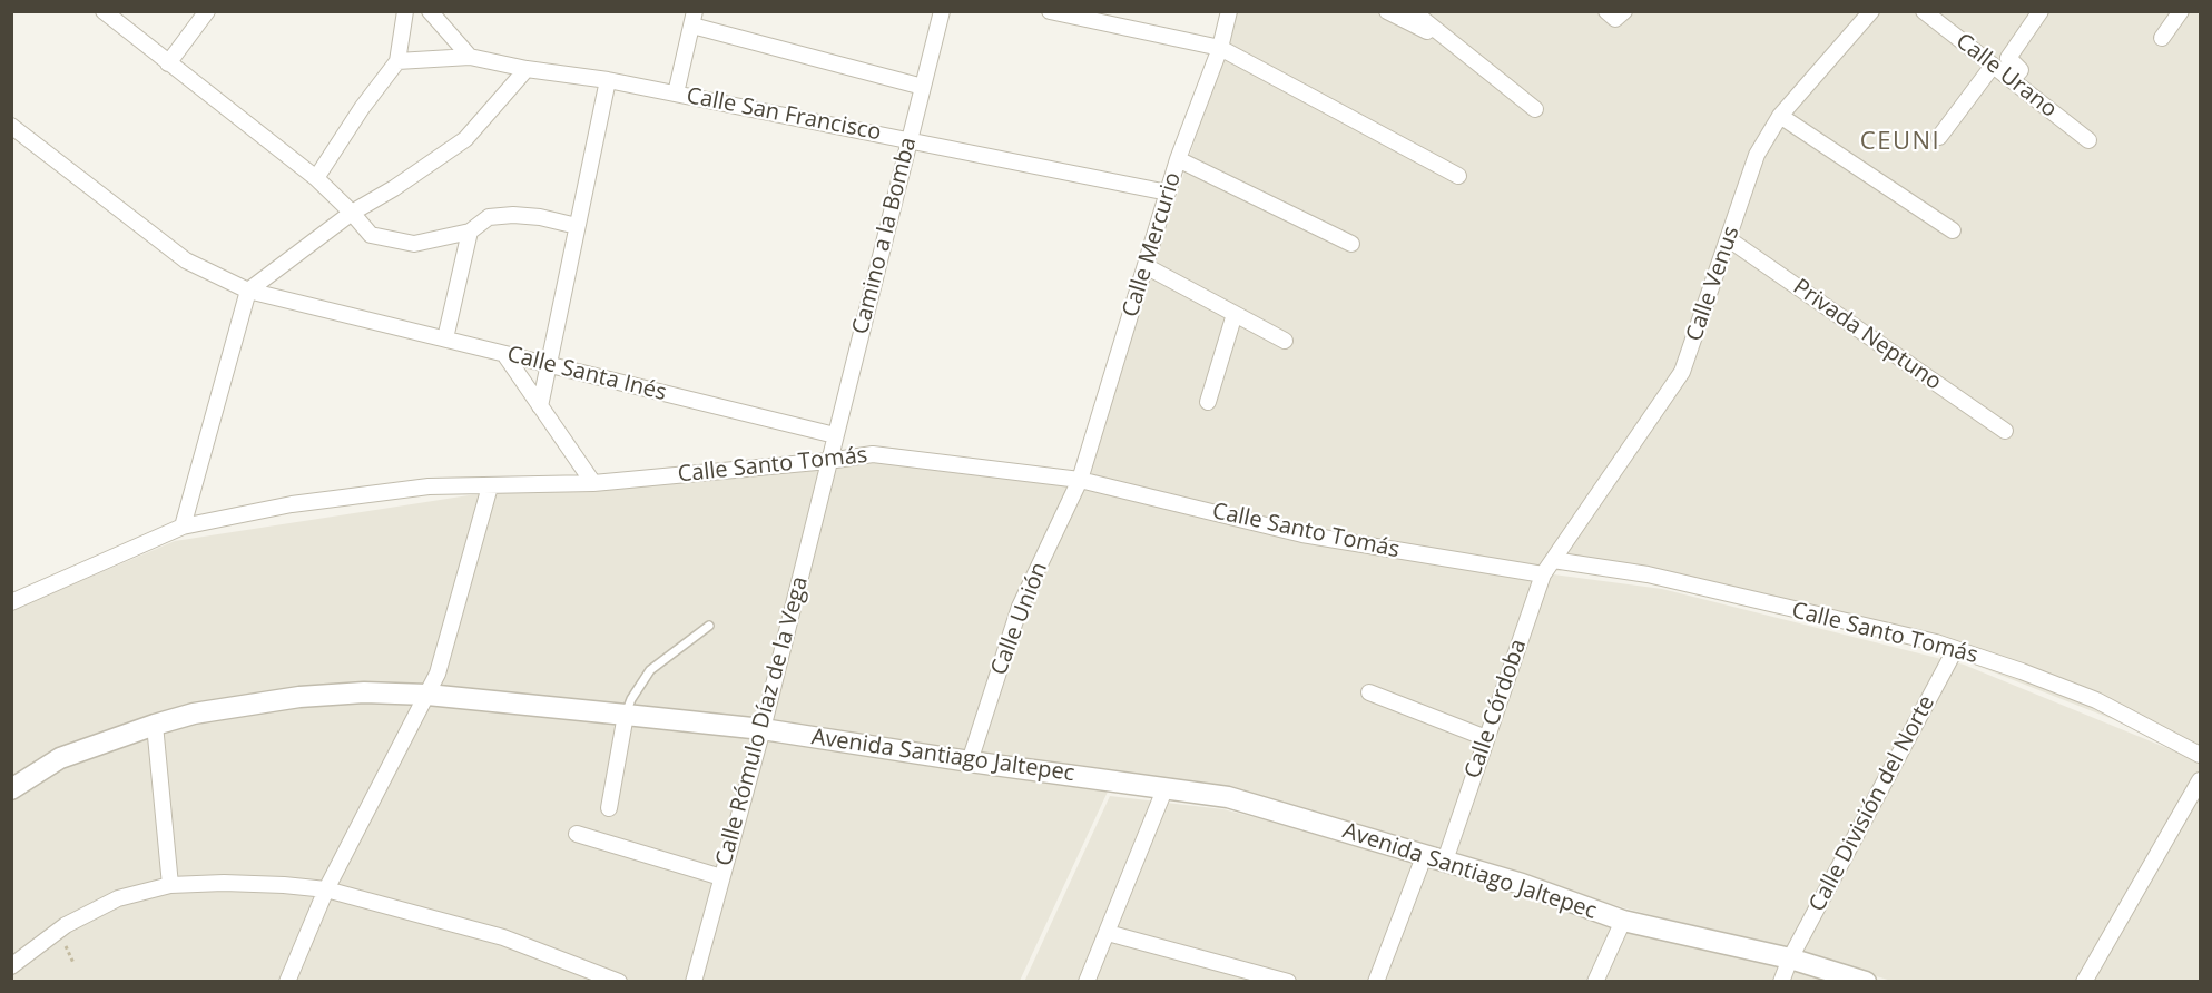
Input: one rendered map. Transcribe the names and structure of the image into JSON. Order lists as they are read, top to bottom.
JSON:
{
  "streets": {
    "street": [
      "Calle Urano",
      "Calle San Francisco",
      "Camino a la Bomba",
      "Calle Mercurio",
      "Calle Venus",
      "Privada Neptuno",
      "Calle Santa Inés",
      "Calle Santo Tomás",
      "Calle Unión",
      "Calle Córdoba",
      "Calle Rómulo Díaz de la Vega",
      "Avenida Santiago Jaltepec",
      "Calle División del Norte"
    ]
  },
  "crossings": [
    ["Calle San Francisco", "Camino a la Bomba"],
    ["Calle San Francisco", "Calle Mercurio"],
    ["Camino a la Bomba", "Calle Santa Inés"],
    ["Camino a la Bomba", "Calle Santo Tomás"],
    ["Camino a la Bomba", "Calle Rómulo Díaz de la Vega"],
    ["Calle Mercurio", "Calle Santo Tomás"],
    ["Calle Mercurio", "Calle Unión"],
    ["Calle Venus", "Privada Neptuno"],
    ["Calle Venus", "Calle Santo Tomás"],
    ["Calle Venus", "Calle Córdoba"],
    ["Calle Santo Tomás", "Calle Unión"],
    ["Calle Santo Tomás", "Calle Córdoba"],
    ["Calle Santo Tomás", "Calle Rómulo Díaz de la Vega"],
    ["Calle Santo Tomás", "Calle División del Norte"],
    ["Calle Unión", "Avenida Santiago Jaltepec"],
    ["Calle Córdoba", "Avenida Santiago Jaltepec"],
    ["Calle Rómulo Díaz de la Vega", "Avenida Santiago Jaltepec"],
    ["Avenida Santiago Jaltepec", "Calle División del Norte"]
  ],
  "districts": ["CEUNI"]
}
